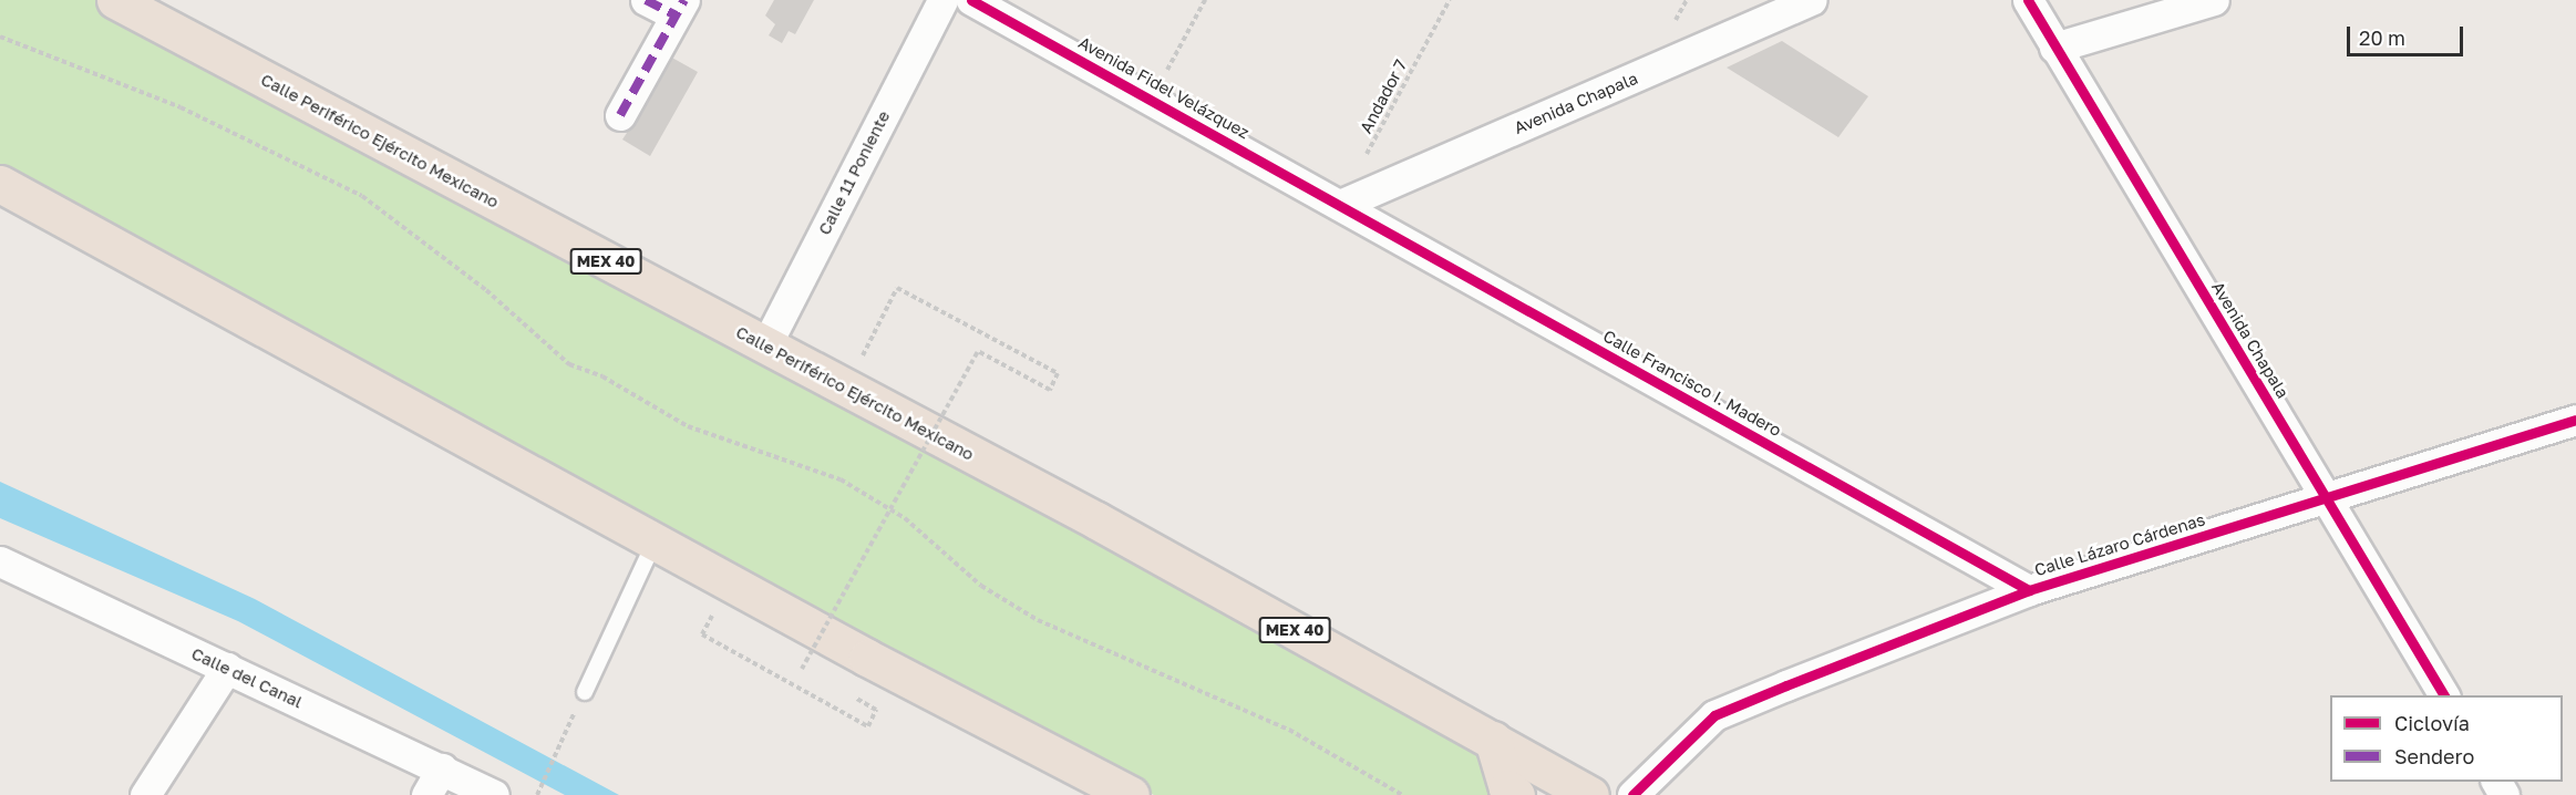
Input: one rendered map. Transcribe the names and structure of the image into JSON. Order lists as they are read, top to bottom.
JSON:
{
  "streets": {
    "highway": ["Calle Periférico Ejército Mexicano", "MEX 40"],
    "street": [
      "Avenida Fidel Velázquez",
      "Avenida Chapala",
      "Calle 11 Poniente",
      "Calle Francisco I. Madero",
      "Calle Lázaro Cárdenas",
      "Calle del Canal"
    ],
    "path": ["Andador 7"]
  },
  "crossings": [
    ["Avenida Fidel Velázquez", "Andador 7"],
    ["Avenida Fidel Velázquez", "Avenida Chapala"],
    ["Avenida Fidel Velázquez", "Calle Francisco I. Madero"],
    ["Andador 7", "Avenida Chapala"],
    ["Andador 7", "Calle Francisco I. Madero"],
    ["Avenida Chapala", "Calle Francisco I. Madero"],
    ["Avenida Chapala", "Calle Lázaro Cárdenas"],
    ["Calle Periférico Ejército Mexicano", "Calle 11 Poniente"],
    ["Calle Francisco I. Madero", "Calle Lázaro Cárdenas"]
  ],
  "legend": ["Ciclovía", "Sendero"],
  "scale_bar": "20 m"
}
